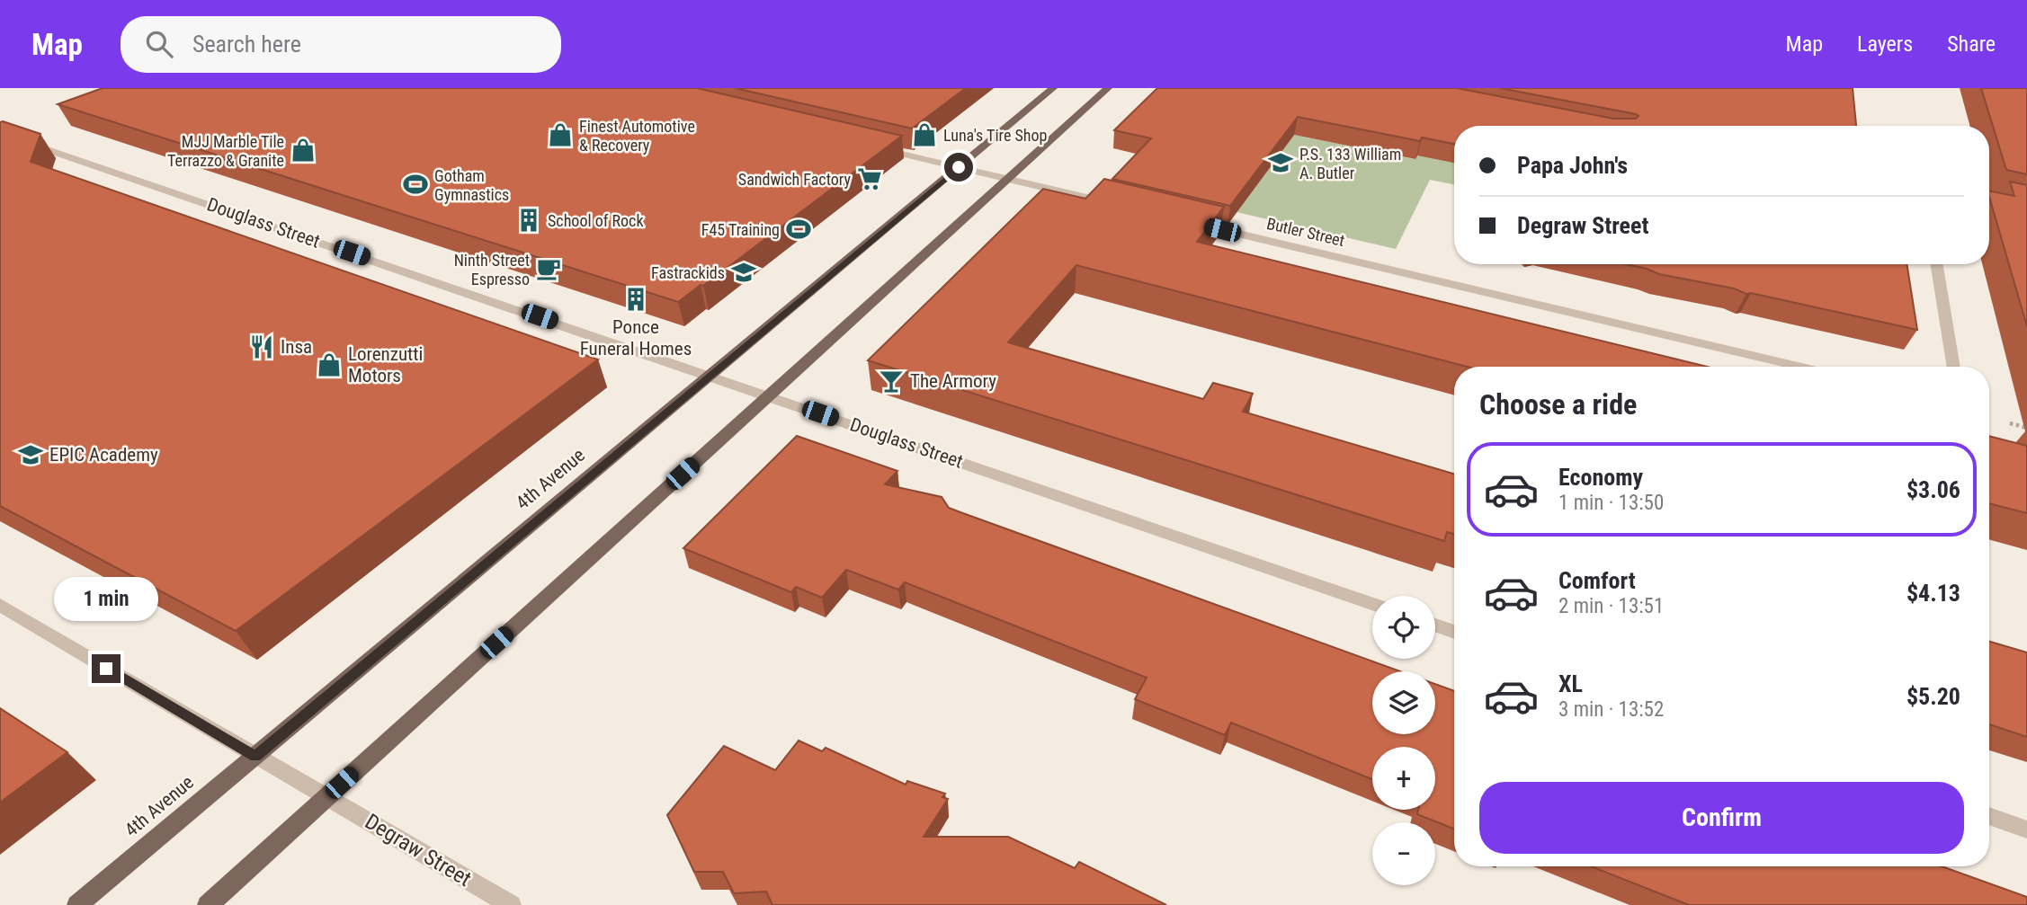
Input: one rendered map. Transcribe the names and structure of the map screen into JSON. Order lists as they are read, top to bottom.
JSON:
{
  "streets": {
    "main road": ["4th Avenue"],
    "street": ["Douglass Street", "Butler Street", "Degraw Street"]
  },
  "crossings": [
    ["Douglass Street", "4th Avenue"],
    ["4th Avenue", "Degraw Street"]
  ],
  "places": {
    "shop": [
      "Finest Automotive & Recovery",
      "Luna's Tire Shop",
      "MJJ Marble Tile Terrazzo & Granite",
      "Lorenzutti Motors"
    ],
    "school or university": ["P.S. 133 William A. Butler", "Fastrackids", "EPIC Academy"],
    "supermarket": ["Sandwich Factory"],
    "sports": ["Gotham Gymnastics", "F45 Training"],
    "building": ["School of Rock", "Ponce Funeral Homes"],
    "cafe": ["Ninth Street Espresso"],
    "restaurant": ["Insa"],
    "bar": ["The Armory"]
  },
  "page": {
    "header": "Map",
    "search": "Search here",
    "nav": ["Map", "Layers", "Share"],
    "banner": ["Papa John's", "Degraw Street"],
    "heading": "Choose a ride",
    "list": [
      {
        "name": "Economy",
        "note": "1 min · 13:50",
        "value": "$3.06"
      },
      {
        "name": "Comfort",
        "note": "2 min · 13:51",
        "value": "$4.13"
      },
      {
        "name": "XL",
        "note": "3 min · 13:52",
        "value": "$5.20"
      }
    ],
    "bubble": "1 min",
    "map_buttons": ["+", "−"],
    "buttons": "Confirm"
  }
}
